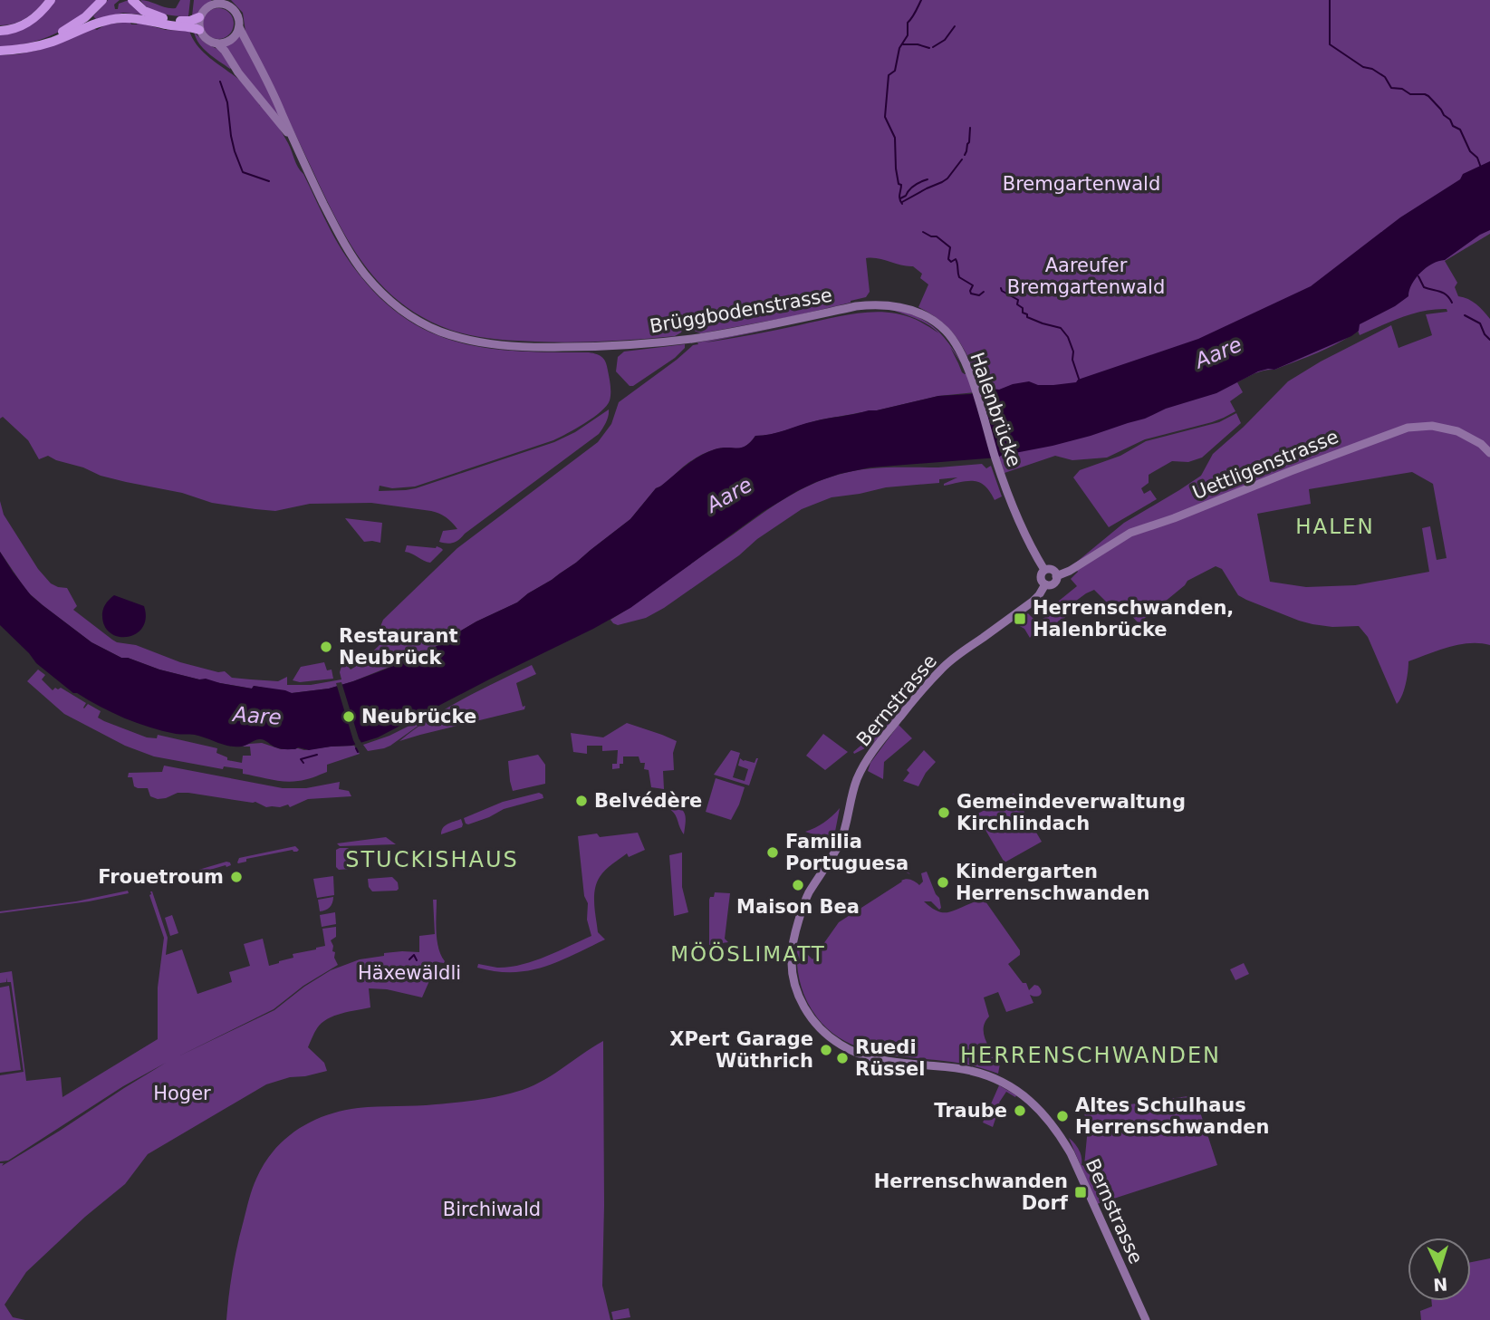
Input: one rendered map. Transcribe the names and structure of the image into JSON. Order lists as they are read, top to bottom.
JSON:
{
  "streets": {
    "main road": [
      "Brüggbodenstrasse",
      "Halenbrücke",
      "Uettligenstrasse",
      "Bernstrasse"
    ]
  },
  "crossings": [
    ["Brüggbodenstrasse", "Halenbrücke"],
    ["Halenbrücke", "Uettligenstrasse"],
    ["Halenbrücke", "Bernstrasse"],
    ["Uettligenstrasse", "Bernstrasse"]
  ],
  "districts": [
    "HALEN",
    "STUCKISHAUS",
    "MÖÖSLIMATT",
    "HERRENSCHWANDEN"
  ],
  "water": ["Aare"],
  "parks": [
    "Bremgartenwald",
    "Aareufer Bremgartenwald",
    "Häxewäldli",
    "Hoger",
    "Birchiwald"
  ],
  "places": {
    "transit": ["Herrenschwanden, Halenbrücke", "Herrenschwanden Dorf"],
    "other": [
      "Restaurant Neubrück",
      "Neubrücke",
      "Belvédère",
      "Gemeindeverwaltung Kirchlindach",
      "Familia Portuguesa",
      "Frouetroum",
      "Kindergarten Herrenschwanden",
      "Maison Bea",
      "XPert Garage Wüthrich",
      "Ruedi Rüssel",
      "Traube",
      "Altes Schulhaus Herrenschwanden"
    ]
  },
  "north": "bottom"
}
